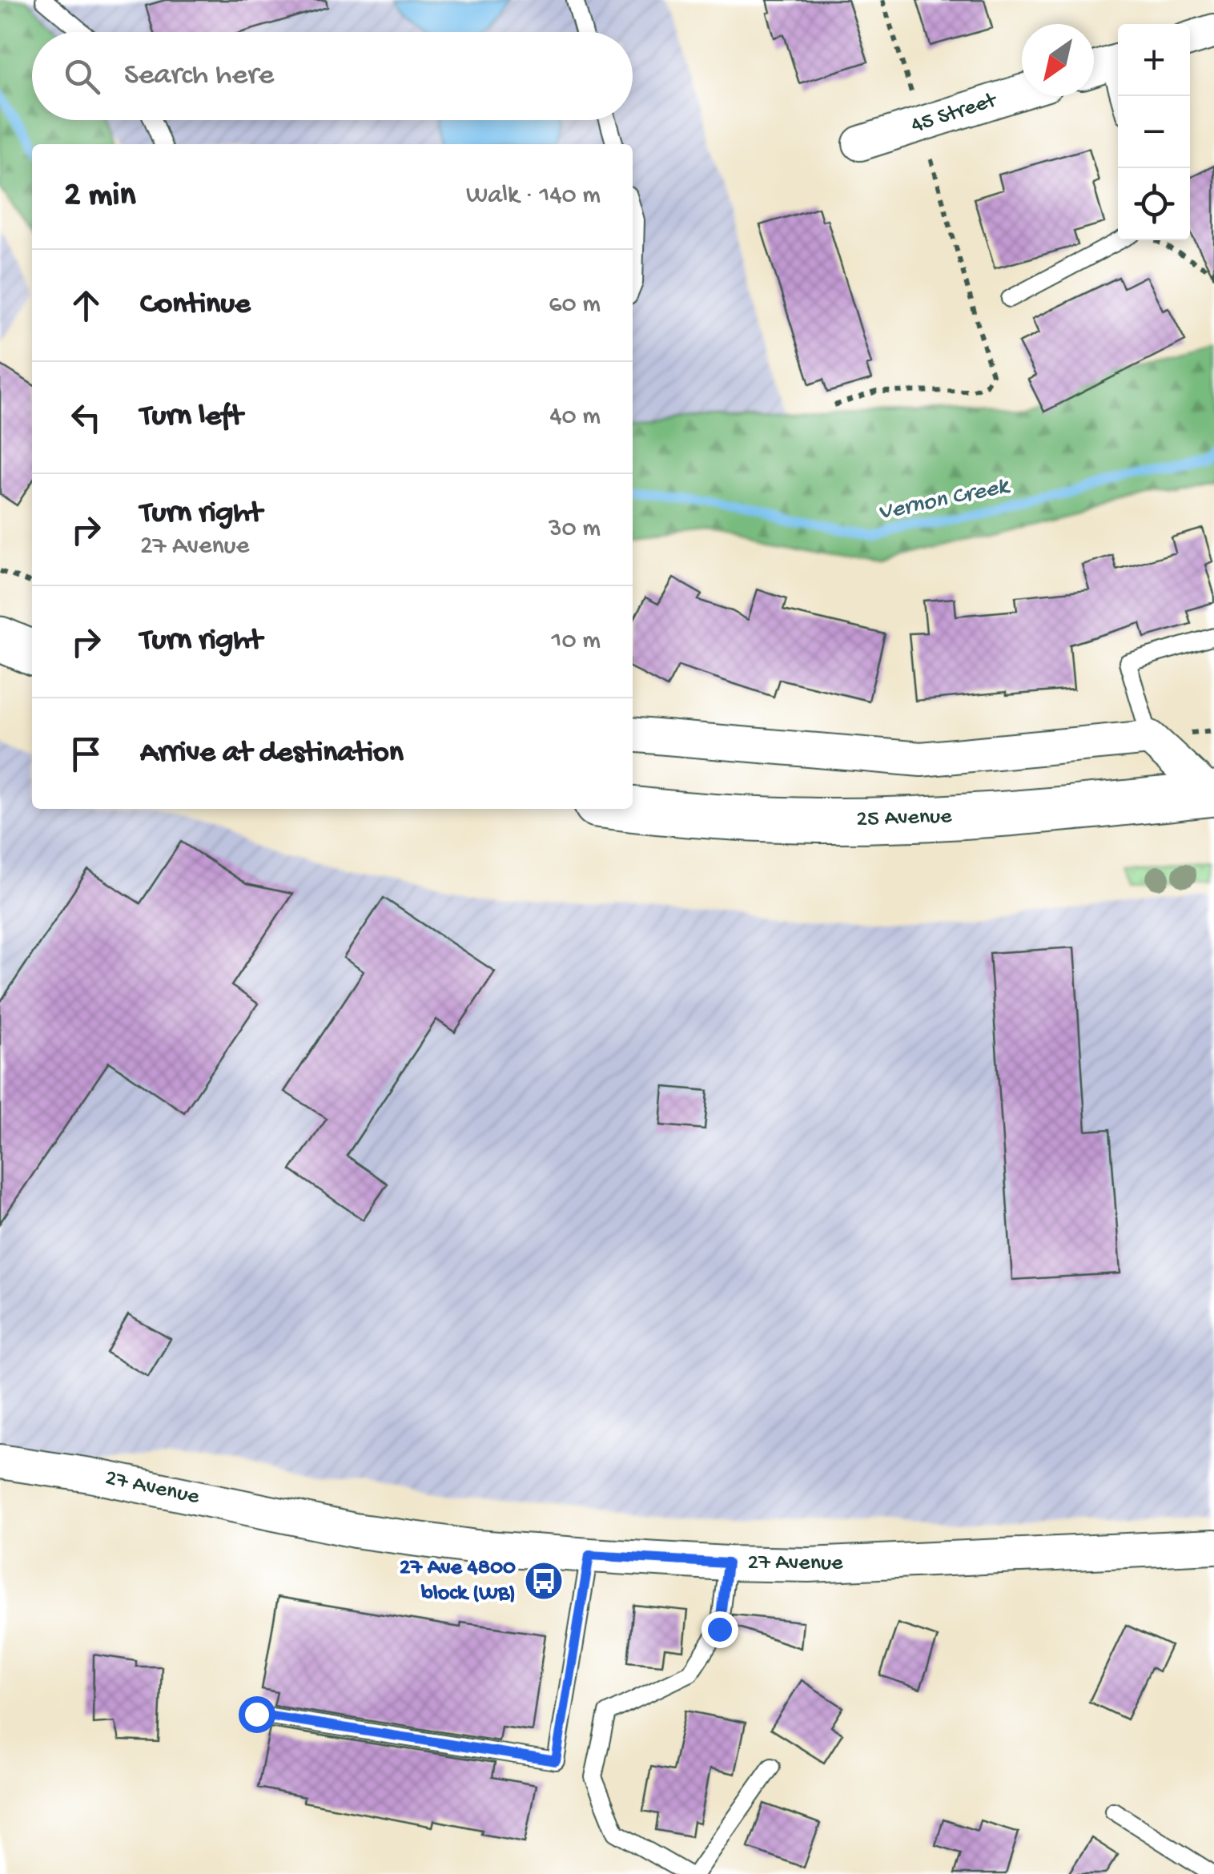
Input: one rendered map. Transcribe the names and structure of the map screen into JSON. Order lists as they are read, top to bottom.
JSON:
{
  "streets": {
    "main road": ["25 Avenue"],
    "street": ["45 Street", "27 Avenue"]
  },
  "water": ["Vernon Creek"],
  "places": {
    "bus stop": ["27 Ave 4800 block (WB)"]
  },
  "north": "bottom left",
  "page": {
    "map_buttons": ["+", "−"],
    "search": "Search here",
    "heading": ["2 min", "Walk · 140 m"],
    "list": [
      ["Continue", "60 m"],
      ["Turn left", "40 m"],
      ["Turn right", "27 Avenue", "30 m"],
      ["Turn right", "10 m"],
      "Arrive at destination"
    ]
  }
}
